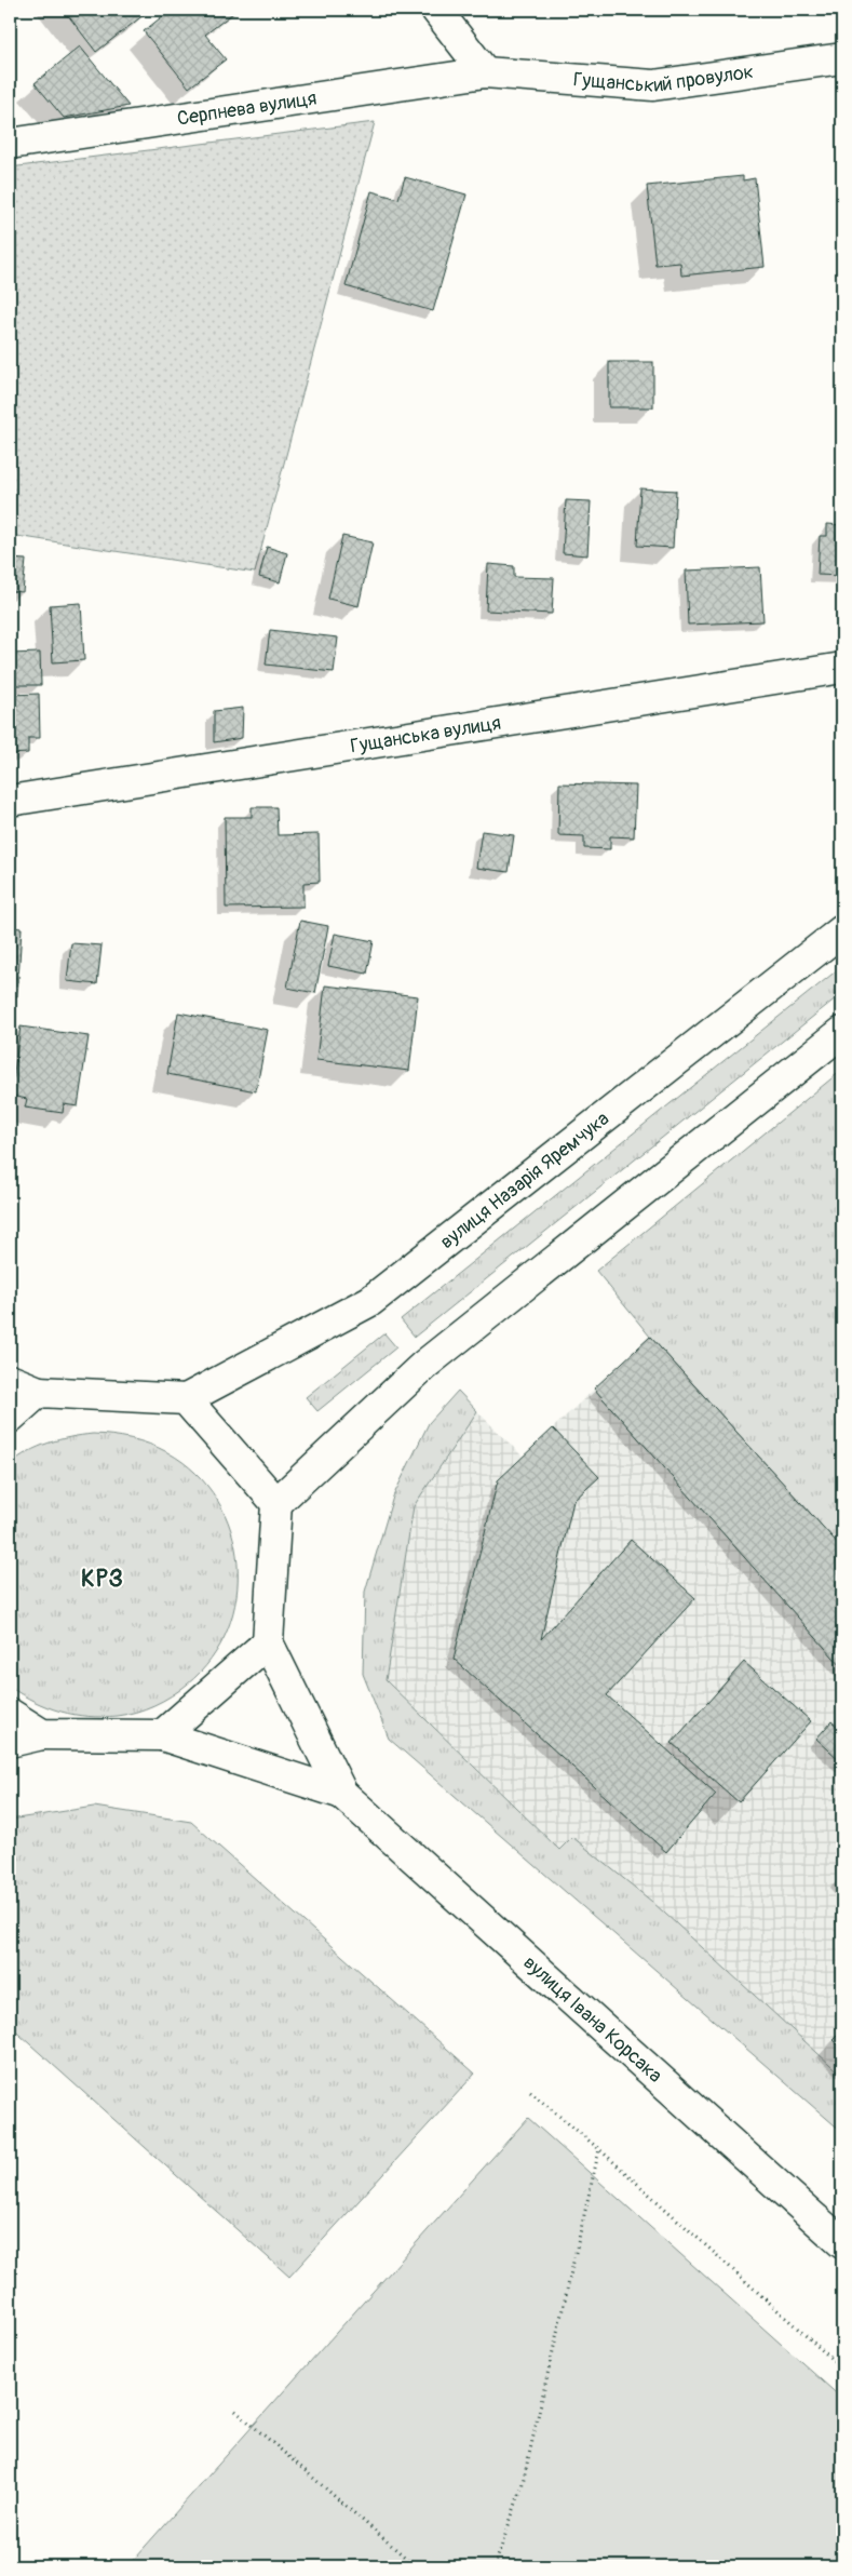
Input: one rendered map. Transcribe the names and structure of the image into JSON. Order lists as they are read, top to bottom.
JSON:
{
  "streets": {
    "street": [
      "Гущанський провулок",
      "Серпнева вулиця",
      "Гущанська вулиця",
      "вулиця Назарія Яремчука",
      "вулиця Івана Корсака"
    ]
  },
  "crossings": [
    ["Гущанський провулок", "Серпнева вулиця"]
  ],
  "districts": ["КРЗ"]
}
